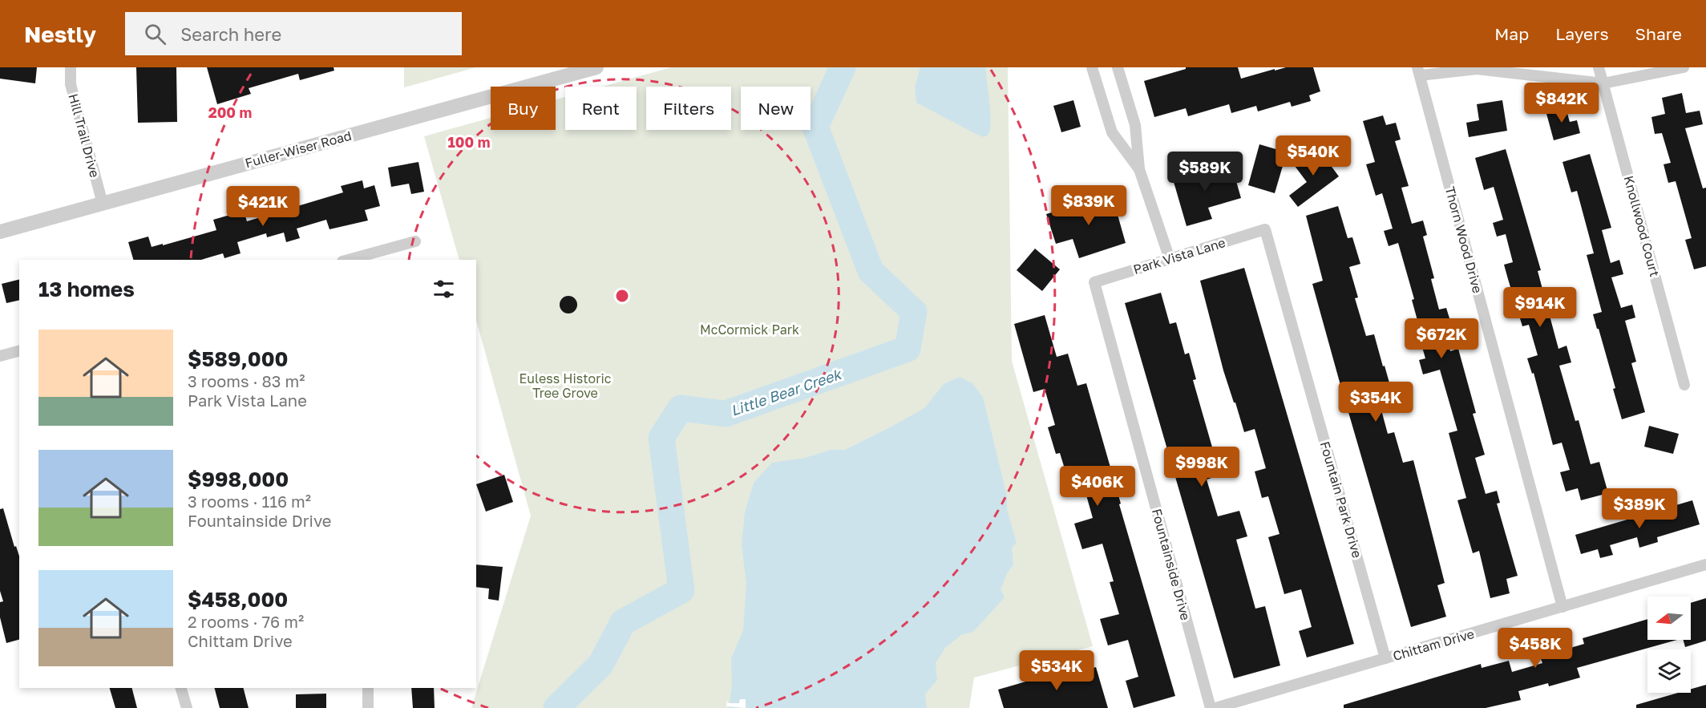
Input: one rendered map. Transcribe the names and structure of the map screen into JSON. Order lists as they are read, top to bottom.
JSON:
{
  "streets": {
    "street": [
      "Hill Trail Drive",
      "Fuller-Wiser Road",
      "Knollwood Court",
      "Thorn Wood Drive",
      "Park Vista Lane",
      "Fountain Park Drive",
      "Fountainside Drive",
      "Chittam Drive"
    ]
  },
  "crossings": [
    ["Hill Trail Drive", "Fuller-Wiser Road"],
    ["Thorn Wood Drive", "Chittam Drive"],
    ["Park Vista Lane", "Fountain Park Drive"],
    ["Park Vista Lane", "Fountainside Drive"],
    ["Fountain Park Drive", "Chittam Drive"]
  ],
  "water": ["Little Bear Creek"],
  "parks": ["McCormick Park", "Euless Historic Tree Grove"],
  "north": "left",
  "page": {
    "header": "Nestly",
    "search": "Search here",
    "nav": ["Map", "Layers", "Share"],
    "price": [
      "$842K",
      "$540K",
      "$589K",
      "$839K",
      "$421K",
      "$914K",
      "$672K",
      "$354K",
      "$998K",
      "$406K",
      "$389K",
      "$458K",
      "$534K"
    ],
    "chip": [
      "Buy",
      "Rent",
      "Filters",
      "New"
    ],
    "heading": "13 homes",
    "list": [
      {
        "name": "$589,000",
        "note": "3 rooms · 83 m² · Park Vista Lane"
      },
      {
        "name": "$998,000",
        "note": "3 rooms · 116 m² · Fountainside Drive"
      },
      {
        "name": "$458,000",
        "note": "2 rooms · 76 m² · Chittam Drive"
      }
    ]
  },
  "rings": ["200 m", "100 m"]
}
